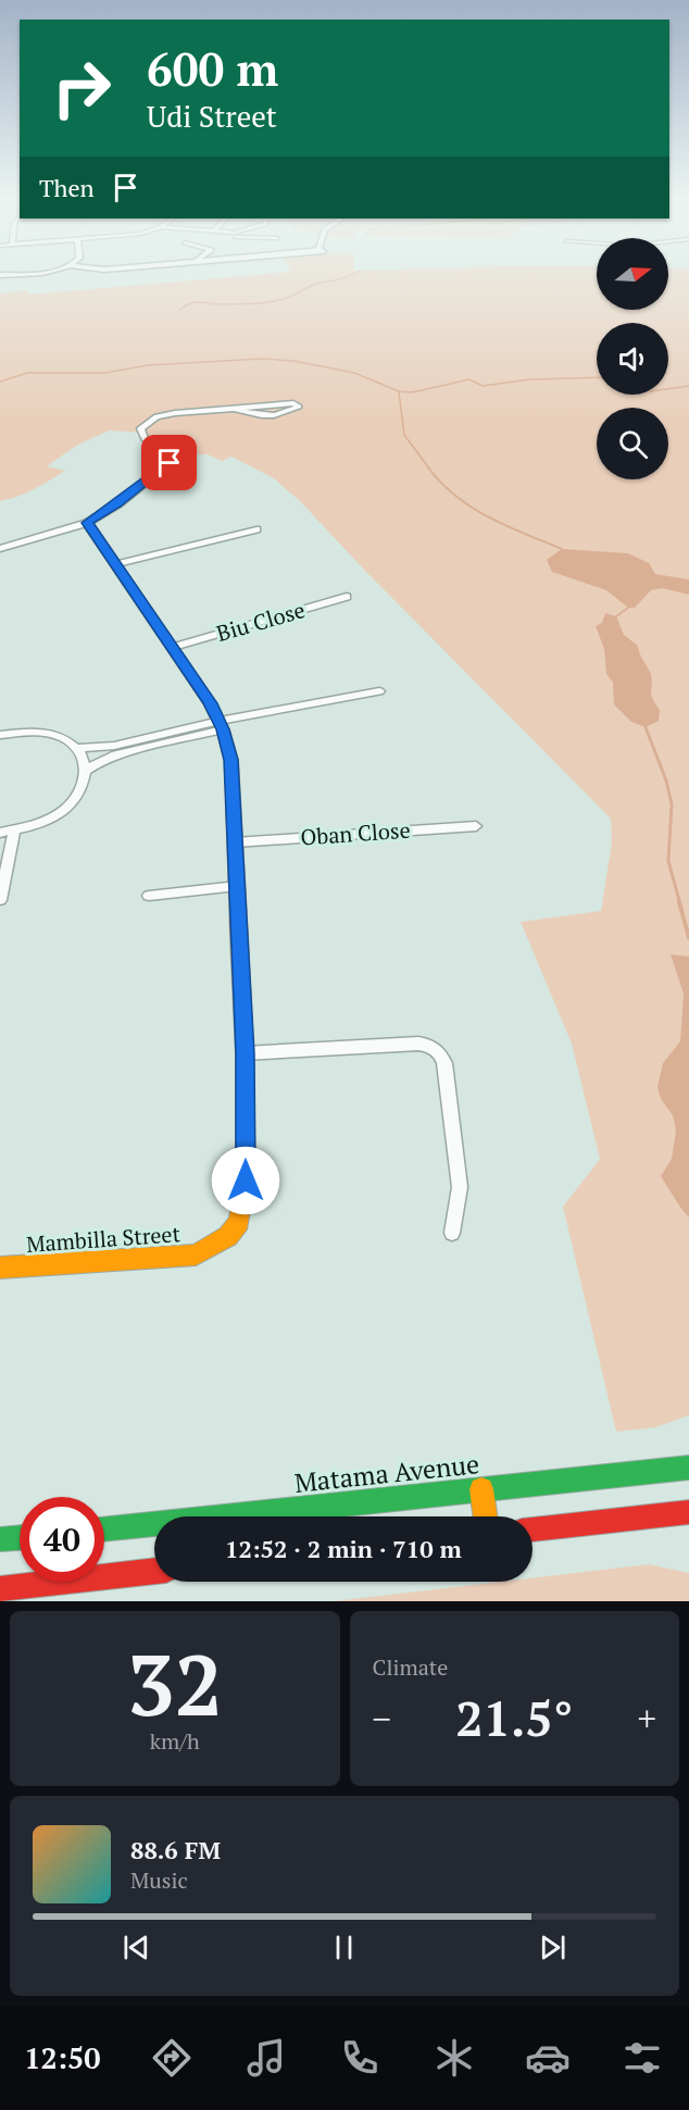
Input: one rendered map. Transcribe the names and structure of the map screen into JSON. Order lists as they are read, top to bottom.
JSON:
{
  "streets": {
    "street": [
      "Biu Close",
      "Oban Close",
      "Mambilla Street",
      "Matama Avenue"
    ]
  },
  "crossings": [
    ["Biu Close", "Mambilla Street"],
    ["Oban Close", "Mambilla Street"]
  ],
  "north": "right",
  "page": {
    "turn": ["600 m", "Udi Street"],
    "then": "Then",
    "limit": "40",
    "trip": "12:52 · 2 min · 710 m",
    "tile": [
      ["32", "km/h"],
      "Climate"
    ],
    "heat": ["−", "21.5°", "+"],
    "song": ["88.6 FM", "Music"],
    "tabs": "12:50"
  }
}
